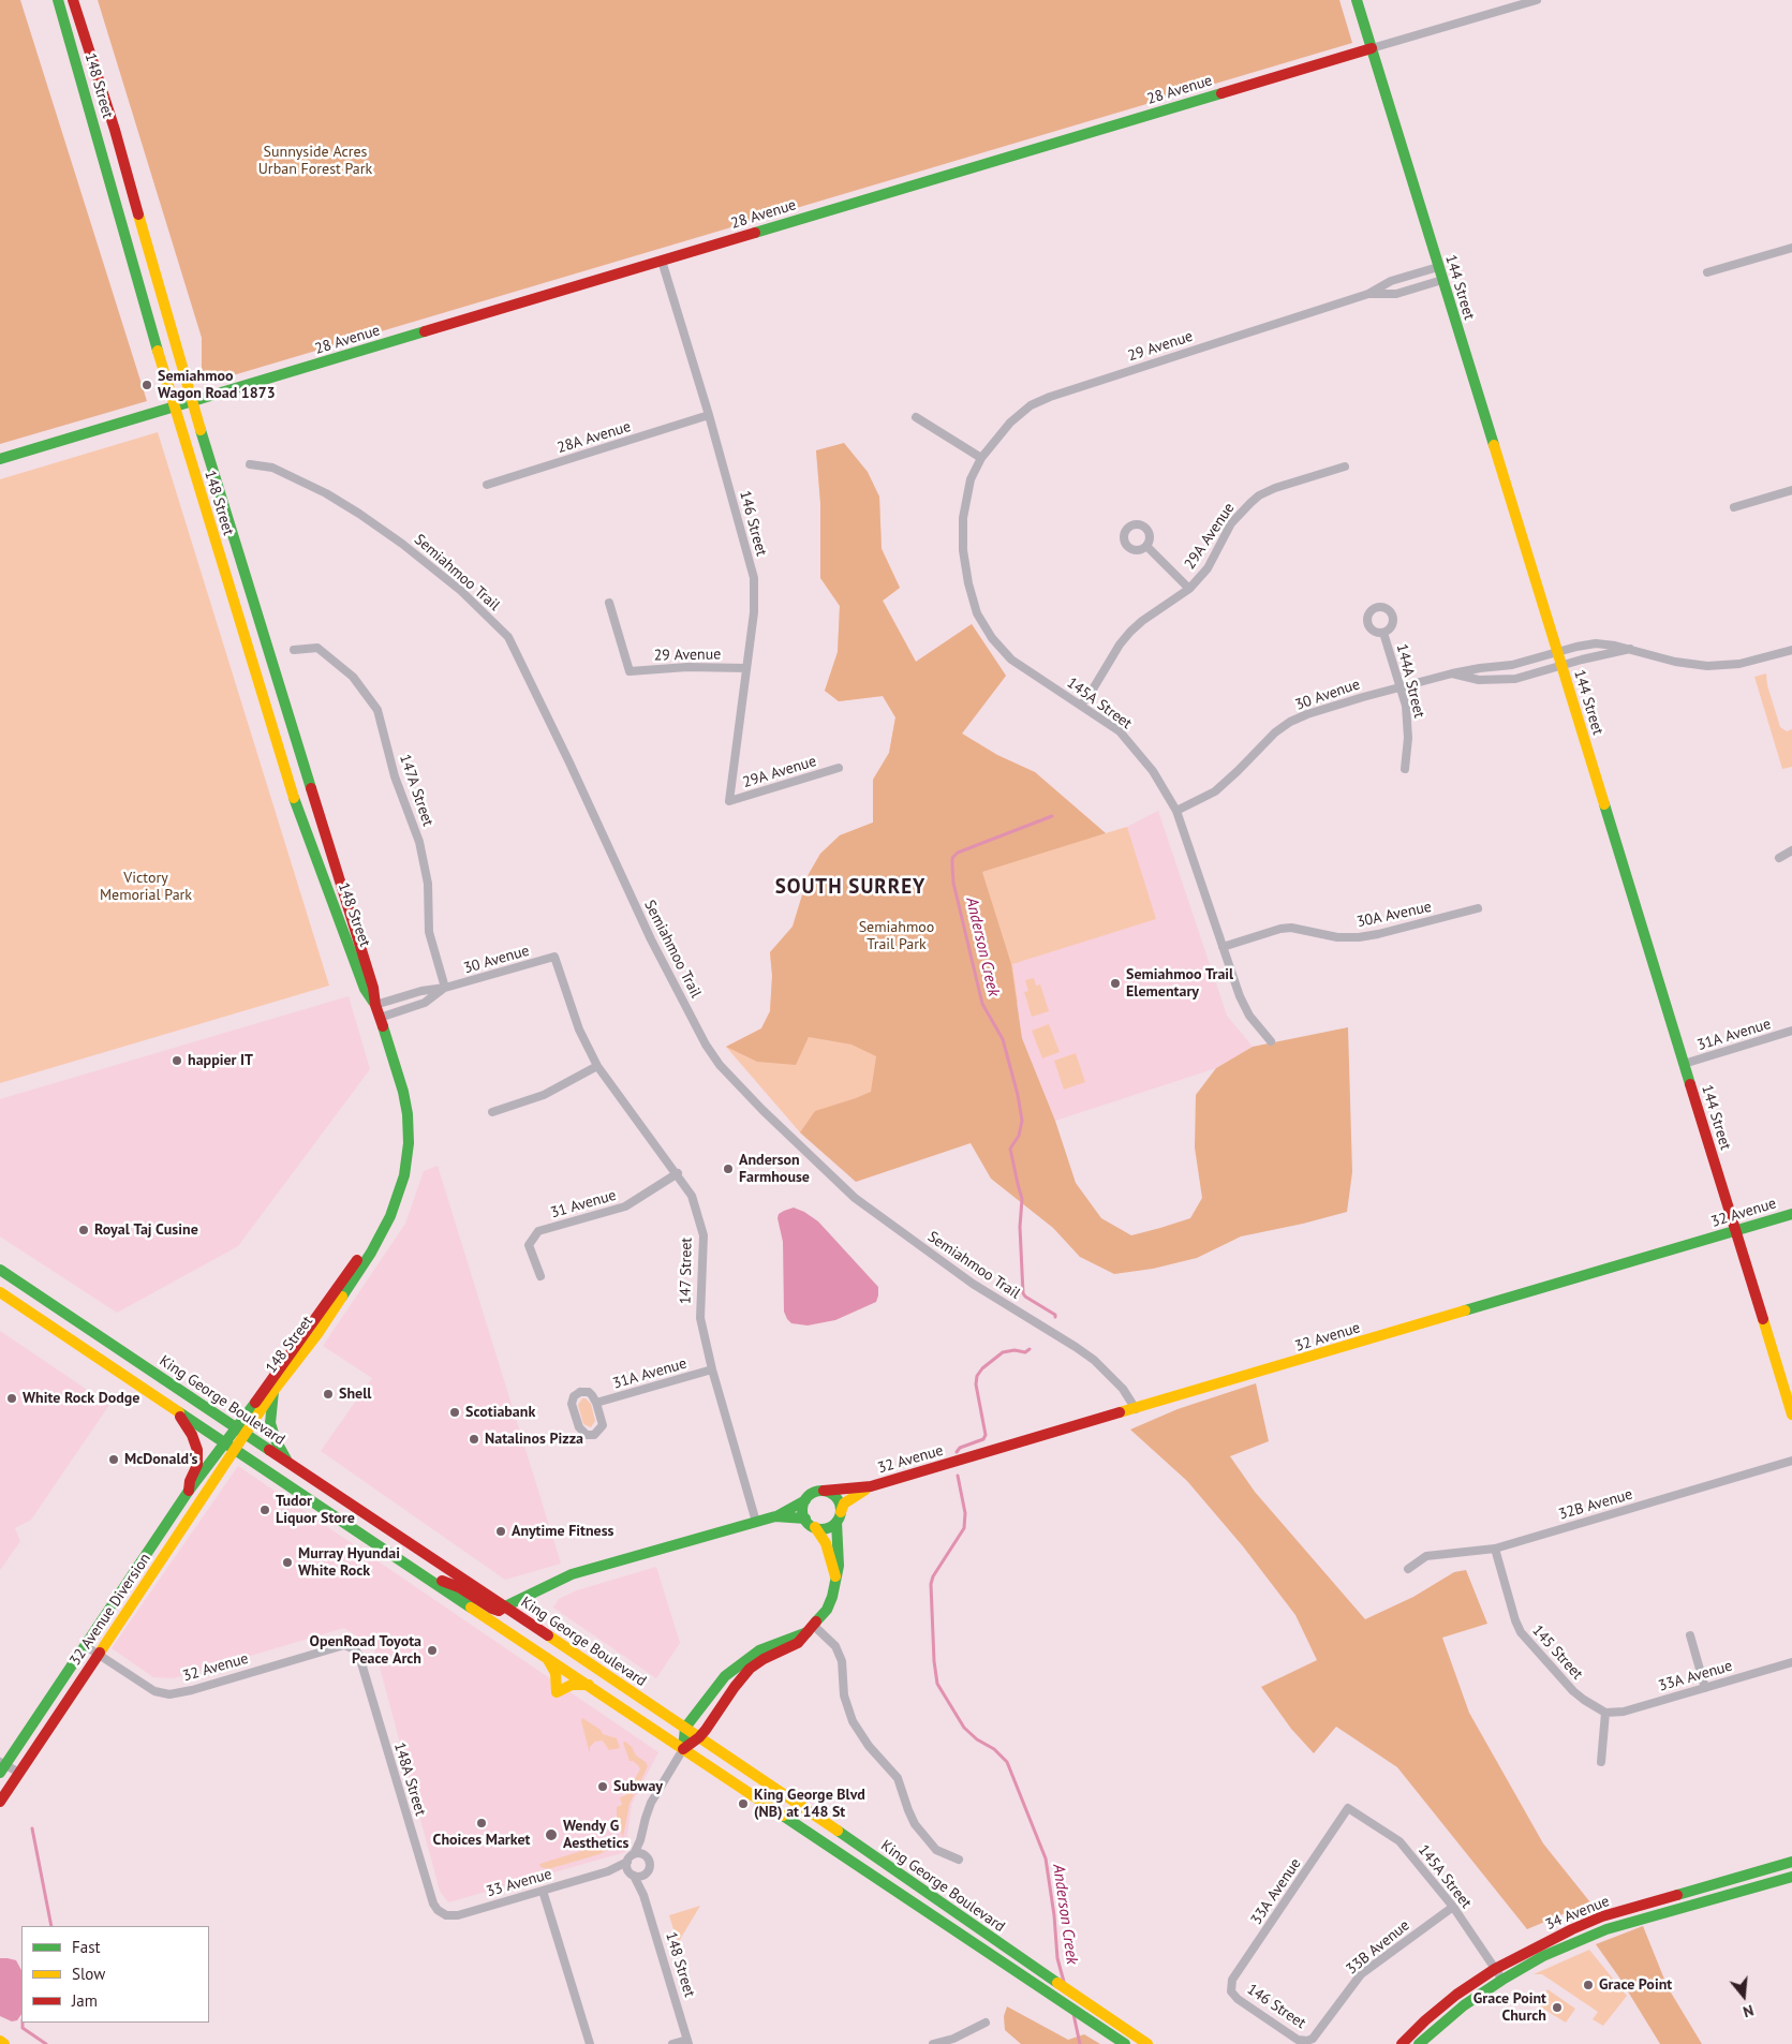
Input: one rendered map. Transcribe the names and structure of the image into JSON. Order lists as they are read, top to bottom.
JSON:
{
  "streets": {
    "main road": [
      "148 Street",
      "28 Avenue",
      "144 Street",
      "32 Avenue",
      "King George Boulevard",
      "32 Avenue Diversion",
      "34 Avenue"
    ],
    "street": [
      "29 Avenue",
      "28A Avenue",
      "146 Street",
      "29A Avenue",
      "Semiahmoo Trail",
      "144A Street",
      "30 Avenue",
      "145A Street",
      "147A Street",
      "30A Avenue",
      "31A Avenue",
      "31 Avenue",
      "147 Street",
      "32B Avenue",
      "145 Street",
      "33A Avenue",
      "148A Street",
      "33 Avenue",
      "33B Avenue"
    ]
  },
  "crossings": [
    ["148 Street", "28 Avenue"],
    ["148 Street", "30 Avenue"],
    ["148 Street", "King George Boulevard"],
    ["148 Street", "32 Avenue Diversion"],
    ["148 Street", "33 Avenue"],
    ["28 Avenue", "144 Street"],
    ["28 Avenue", "146 Street"],
    ["144 Street", "29 Avenue"],
    ["144 Street", "30 Avenue"],
    ["144 Street", "31A Avenue"],
    ["144 Street", "32 Avenue"],
    ["29 Avenue", "146 Street"],
    ["29 Avenue", "145A Street"],
    ["28A Avenue", "146 Street"],
    ["146 Street", "29A Avenue"],
    ["146 Street", "33A Avenue"],
    ["146 Street", "33B Avenue"],
    ["29A Avenue", "145A Street"],
    ["Semiahmoo Trail", "32 Avenue"],
    ["144A Street", "30 Avenue"],
    ["30 Avenue", "145A Street"],
    ["30 Avenue", "147A Street"],
    ["30 Avenue", "147 Street"],
    ["145A Street", "30A Avenue"],
    ["145A Street", "33A Avenue"],
    ["145A Street", "34 Avenue"],
    ["145A Street", "33B Avenue"],
    ["31A Avenue", "147 Street"],
    ["31 Avenue", "147 Street"],
    ["32 Avenue", "32 Avenue Diversion"],
    ["32 Avenue", "148A Street"],
    ["King George Boulevard", "32 Avenue Diversion"],
    ["32B Avenue", "145 Street"],
    ["145 Street", "33A Avenue"],
    ["148A Street", "33 Avenue"]
  ],
  "districts": ["SOUTH SURREY"],
  "water": ["Anderson Creek"],
  "parks": ["Sunnyside Acres Urban Forest Park", "Victory Memorial Park", "Semiahmoo Trail Park"],
  "places": [
    "Semiahmoo Wagon Road 1873",
    "Semiahmoo Trail Elementary",
    "happier IT",
    "Anderson Farmhouse",
    "Royal Taj Cusine",
    "Shell",
    "White Rock Dodge",
    "Scotiabank",
    "Natalinos Pizza",
    "McDonald's",
    "Tudor Liquor Store",
    "Anytime Fitness",
    "Murray Hyundai White Rock",
    "OpenRoad Toyota Peace Arch",
    "Subway",
    "King George Blvd (NB) at 148 St",
    "Choices Market",
    "Wendy G Aesthetics",
    "Grace Point",
    "Grace Point Church"
  ],
  "legend": ["Fast", "Slow", "Jam"],
  "north": "bottom"
}
